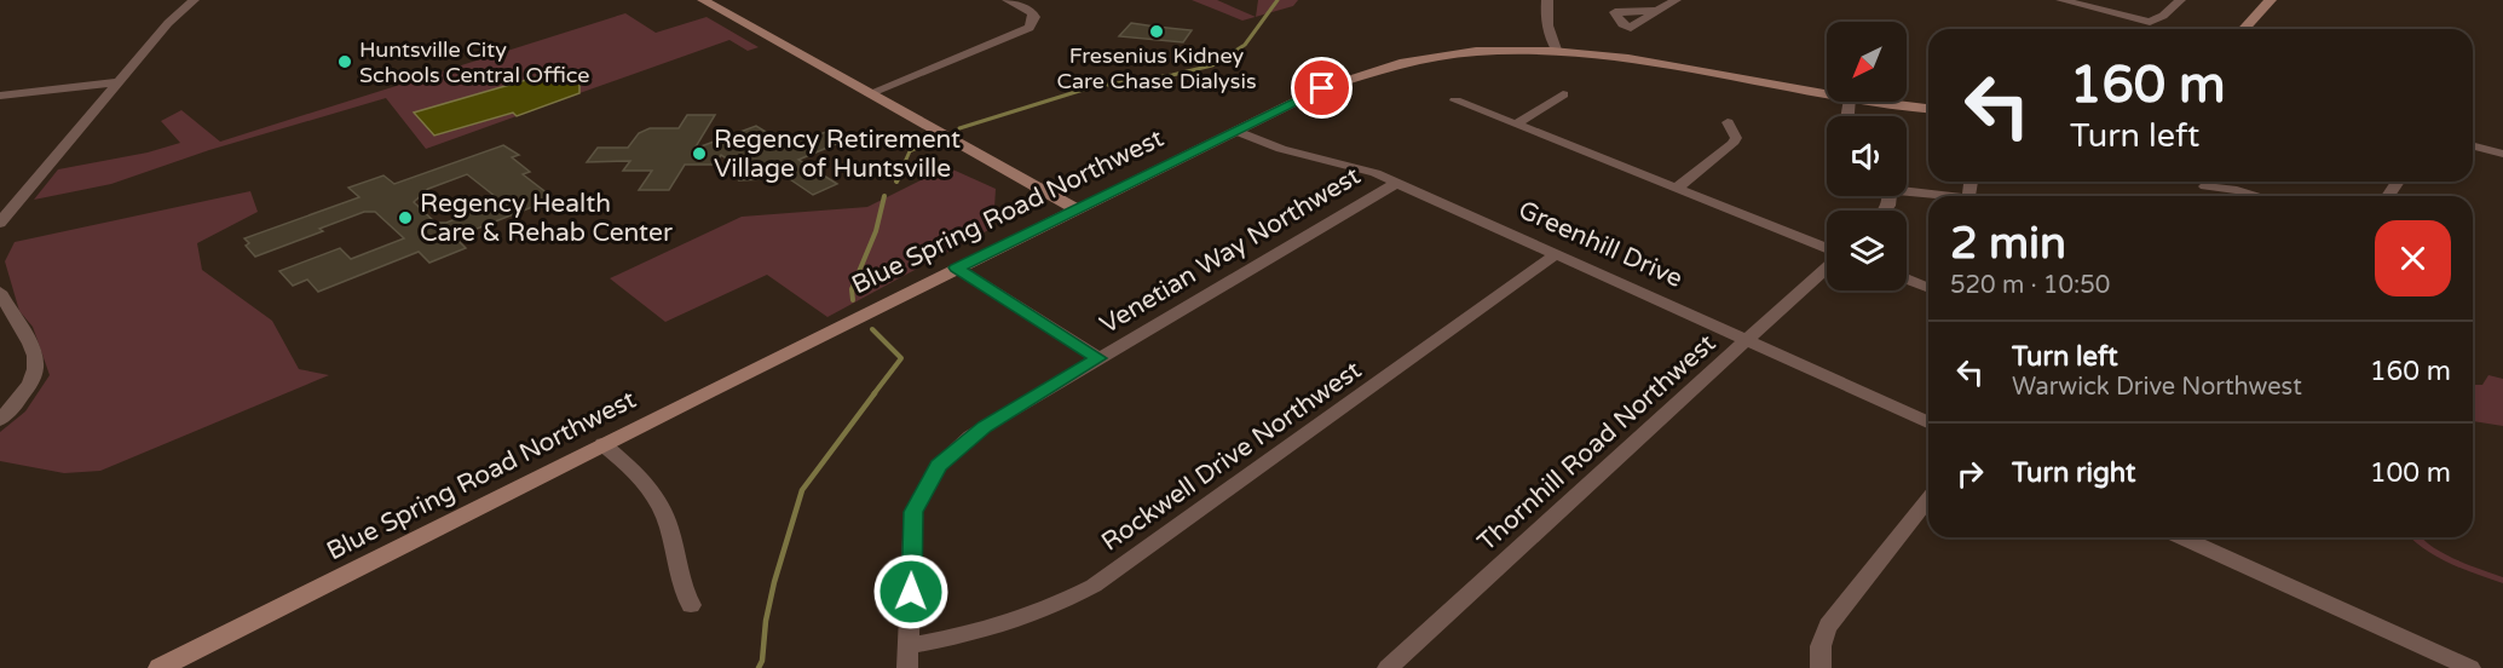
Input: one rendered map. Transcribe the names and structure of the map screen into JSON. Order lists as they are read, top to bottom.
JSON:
{
  "streets": {
    "street": [
      "Blue Spring Road Northwest",
      "Greenhill Drive",
      "Venetian Way Northwest",
      "Thornhill Road Northwest",
      "Rockwell Drive Northwest"
    ]
  },
  "crossings": [
    ["Blue Spring Road Northwest", "Greenhill Drive"],
    ["Greenhill Drive", "Venetian Way Northwest"],
    ["Greenhill Drive", "Thornhill Road Northwest"],
    ["Greenhill Drive", "Rockwell Drive Northwest"],
    ["Venetian Way Northwest", "Rockwell Drive Northwest"]
  ],
  "places": [
    "Fresenius Kidney Care Chase Dialysis",
    "Huntsville City Schools Central Office",
    "Regency Retirement Village of Huntsville",
    "Regency Health Care & Rehab Center"
  ],
  "north": "bottom left",
  "page": {
    "turn": ["160 m", "Turn left"],
    "heading": ["2 min", "520 m · 10:50"],
    "list": [
      {
        "name": "Turn left",
        "note": "Warwick Drive Northwest",
        "value": "160 m"
      },
      {
        "name": "Turn right",
        "value": "100 m"
      }
    ]
  }
}
